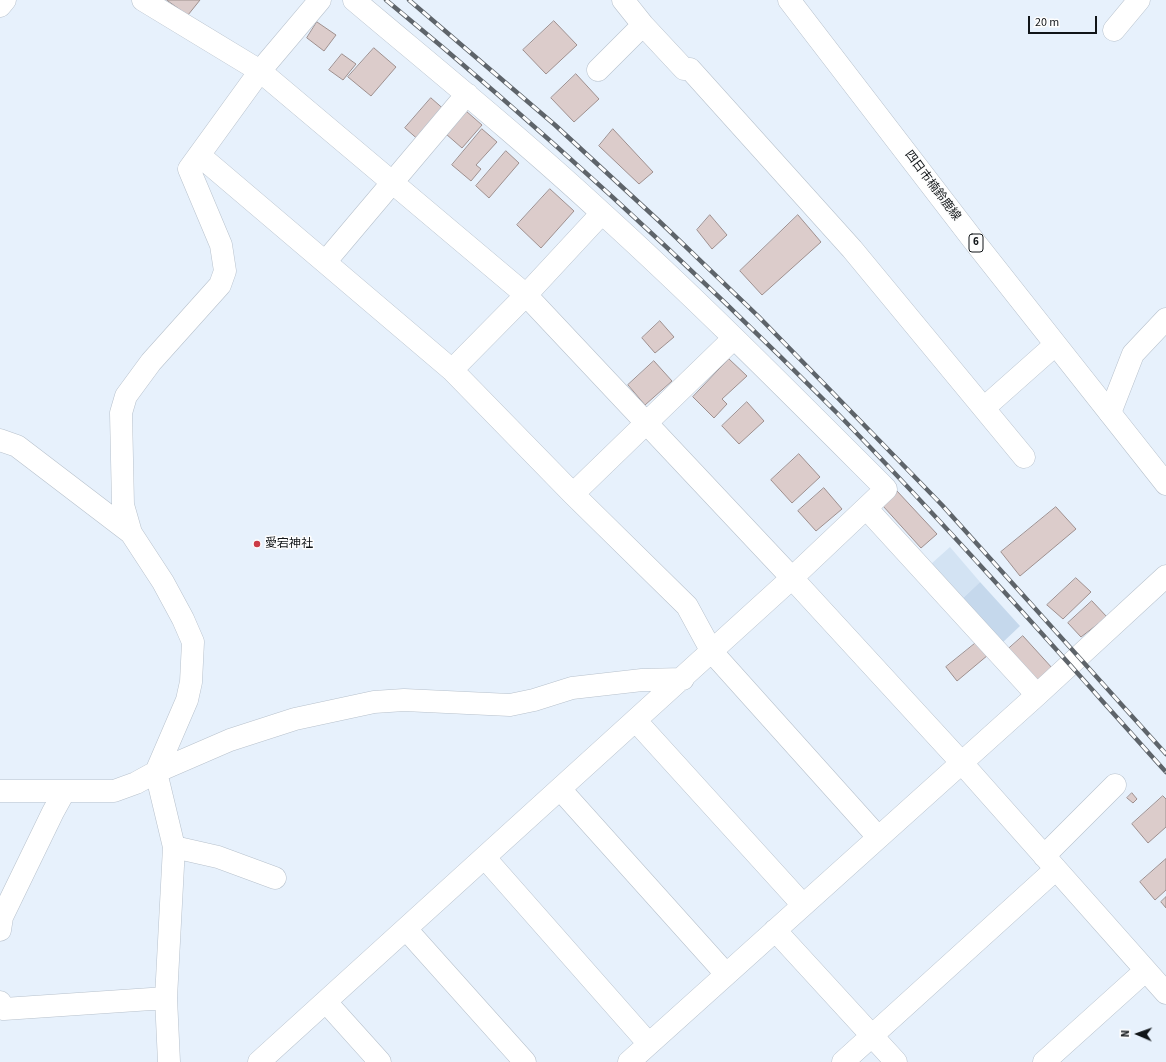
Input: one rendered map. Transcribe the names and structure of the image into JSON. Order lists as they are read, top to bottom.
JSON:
{
  "streets": {
    "street": ["四日市楠鈴鹿線", "6"]
  },
  "places": ["愛宕神社"],
  "scale_bar": "20 m",
  "north": "left"
}
